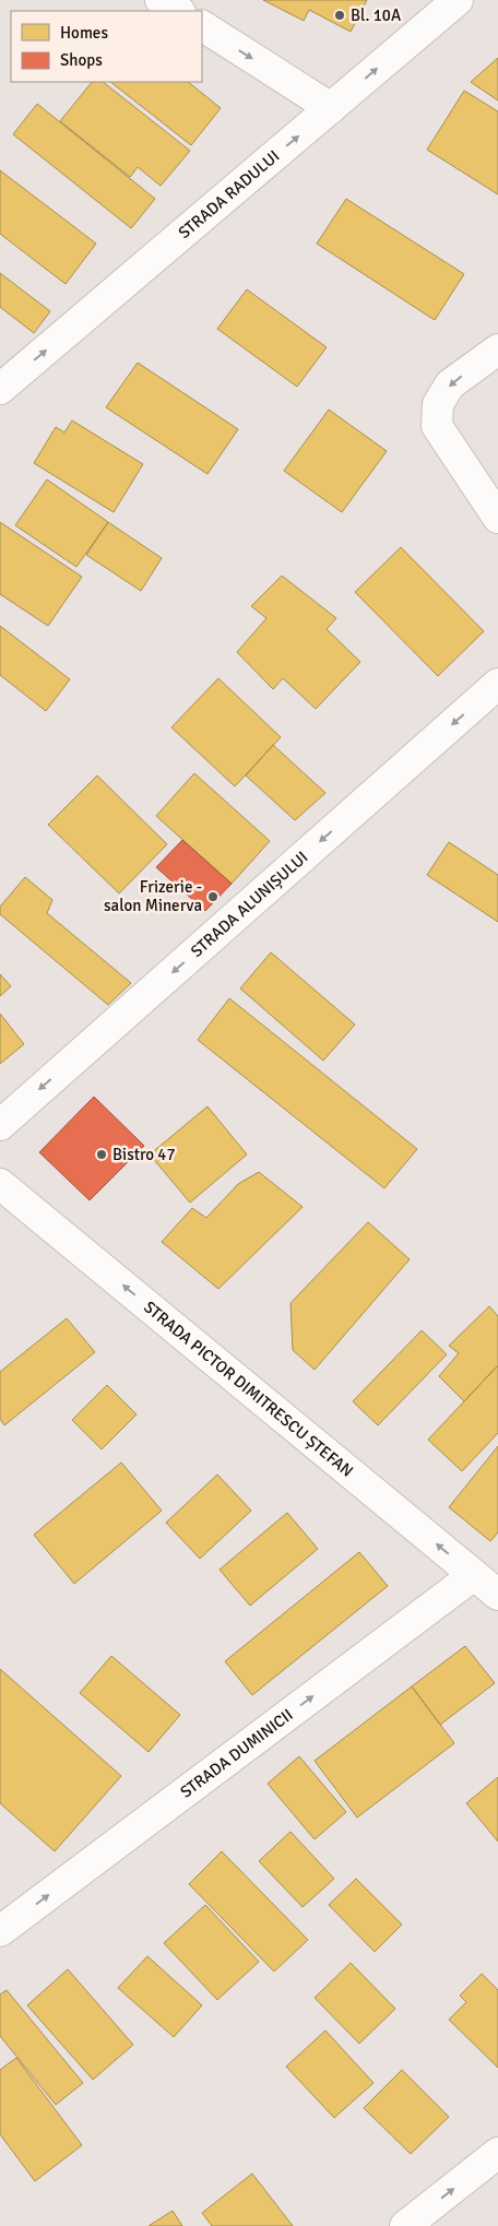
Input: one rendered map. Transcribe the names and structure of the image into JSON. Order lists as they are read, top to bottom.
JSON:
{
  "streets": {
    "street": [
      "STRADA RADULUI",
      "STRADA ALUNIȘULUI",
      "STRADA PICTOR DIMITRESCU ȘTEFAN",
      "STRADA DUMINICII"
    ]
  },
  "crossings": [
    ["STRADA PICTOR DIMITRESCU ȘTEFAN", "STRADA DUMINICII"]
  ],
  "one_way": [
    "STRADA RADULUI",
    "STRADA ALUNIȘULUI",
    "STRADA PICTOR DIMITRESCU ȘTEFAN",
    "STRADA DUMINICII"
  ],
  "places": ["Bl. 10A", "Frizerie - salon Minerva", "Bistro 47"],
  "legend": ["Homes", "Shops"]
}
